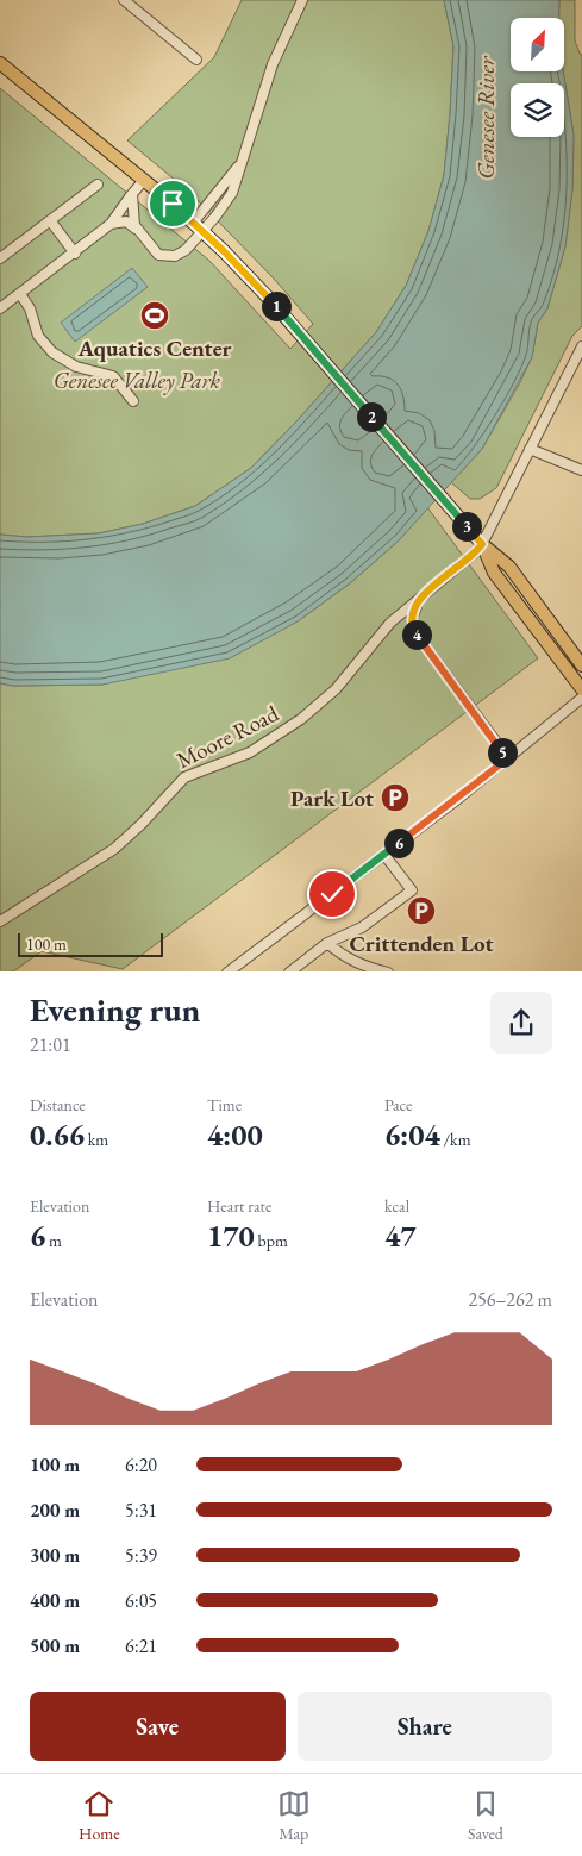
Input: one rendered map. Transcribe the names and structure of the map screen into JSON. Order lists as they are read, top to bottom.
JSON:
{
  "streets": {
    "street": ["Moore Road"]
  },
  "water": ["Genesee River"],
  "parks": ["Genesee Valley Park"],
  "places": {
    "sports": ["Aquatics Center"],
    "parking": ["Park Lot", "Crittenden Lot"]
  },
  "scale_bar": "100 m",
  "north": "top right",
  "page": {
    "pins": [
      "1",
      "2",
      "3",
      "4",
      "5",
      "6"
    ],
    "scale": "100 m",
    "heading": ["Evening run", "21:01"],
    "stats": [
      ["Distance", "0.66 km"],
      ["Time", "4:00"],
      ["Pace", "6:04 /km"],
      ["Elevation", "6 m"],
      ["Heart rate", "170 bpm"],
      ["kcal", "47"]
    ],
    "chart": ["Elevation", "256–262 m"],
    "list": [
      {
        "name": "100 m",
        "note": "6:20"
      },
      {
        "name": "200 m",
        "note": "5:31"
      },
      {
        "name": "300 m",
        "note": "5:39"
      },
      {
        "name": "400 m",
        "note": "6:05"
      },
      {
        "name": "500 m",
        "note": "6:21"
      }
    ],
    "buttons": ["Save", "Share"],
    "tabs": ["Home", "Map", "Saved"]
  }
}
